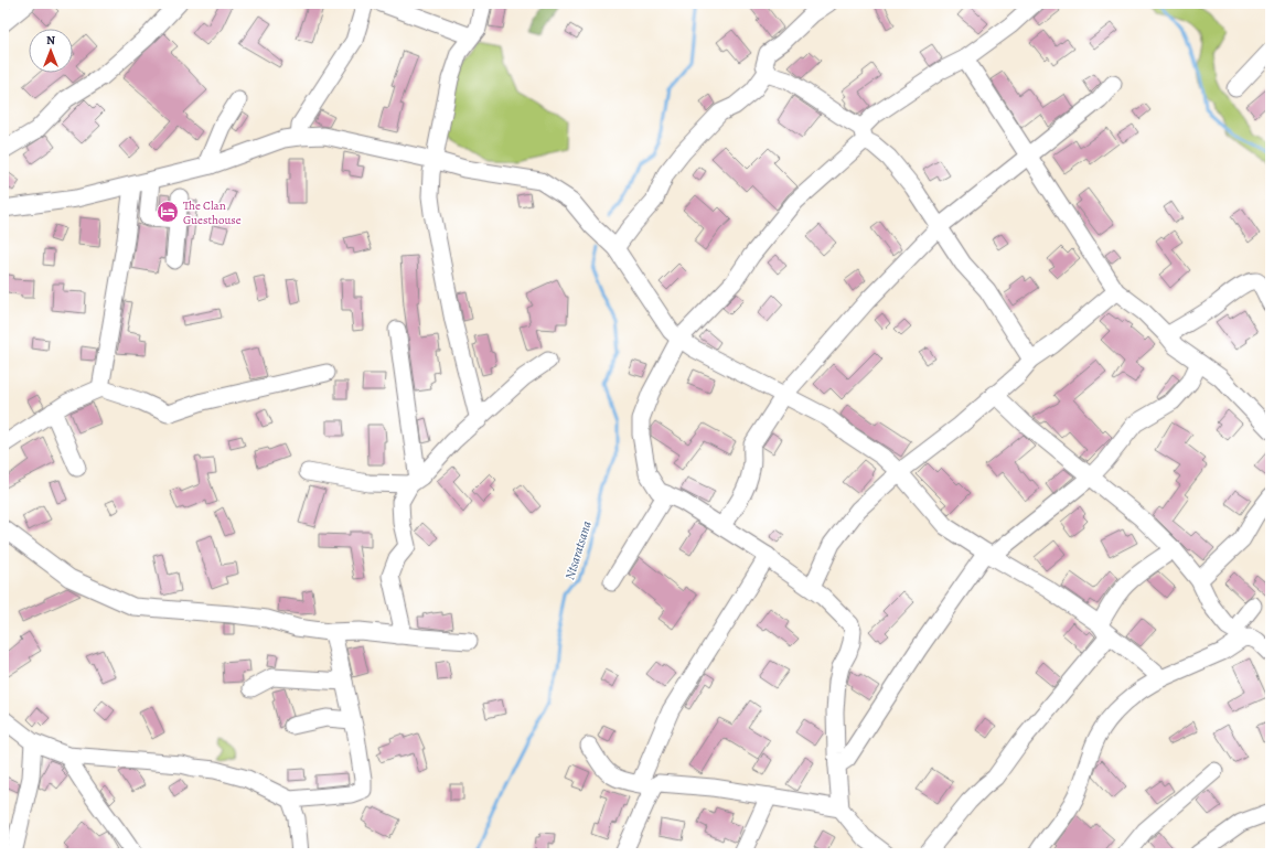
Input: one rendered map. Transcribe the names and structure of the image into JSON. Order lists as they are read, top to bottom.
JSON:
{
  "water": ["Ntsaratsana"],
  "places": {
    "hotel": ["The Clan Guesthouse"]
  },
  "north": "top"
}
